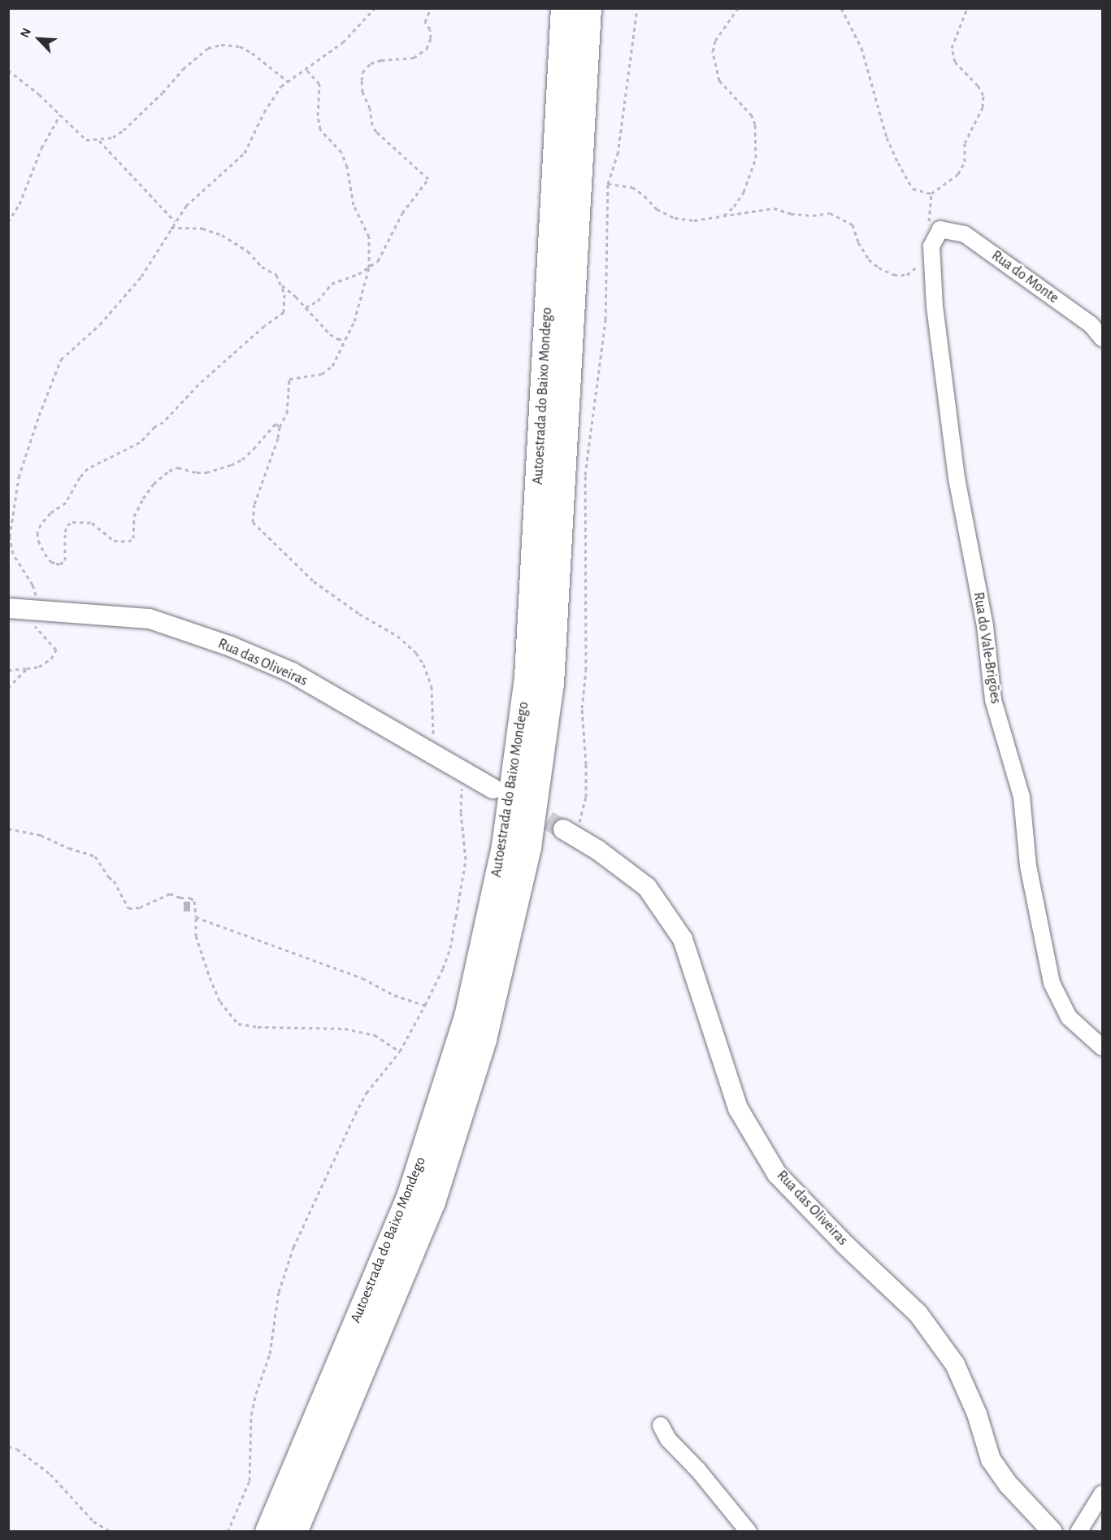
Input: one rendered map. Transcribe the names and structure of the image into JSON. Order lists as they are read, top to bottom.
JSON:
{
  "streets": {
    "highway": ["Autoestrada do Baixo Mondego"],
    "street": ["Rua do Monte", "Rua do Vale-Brigões", "Rua das Oliveiras"]
  },
  "crossings": [
    ["Rua do Monte", "Rua do Vale-Brigões"]
  ],
  "north": "top left"
}
